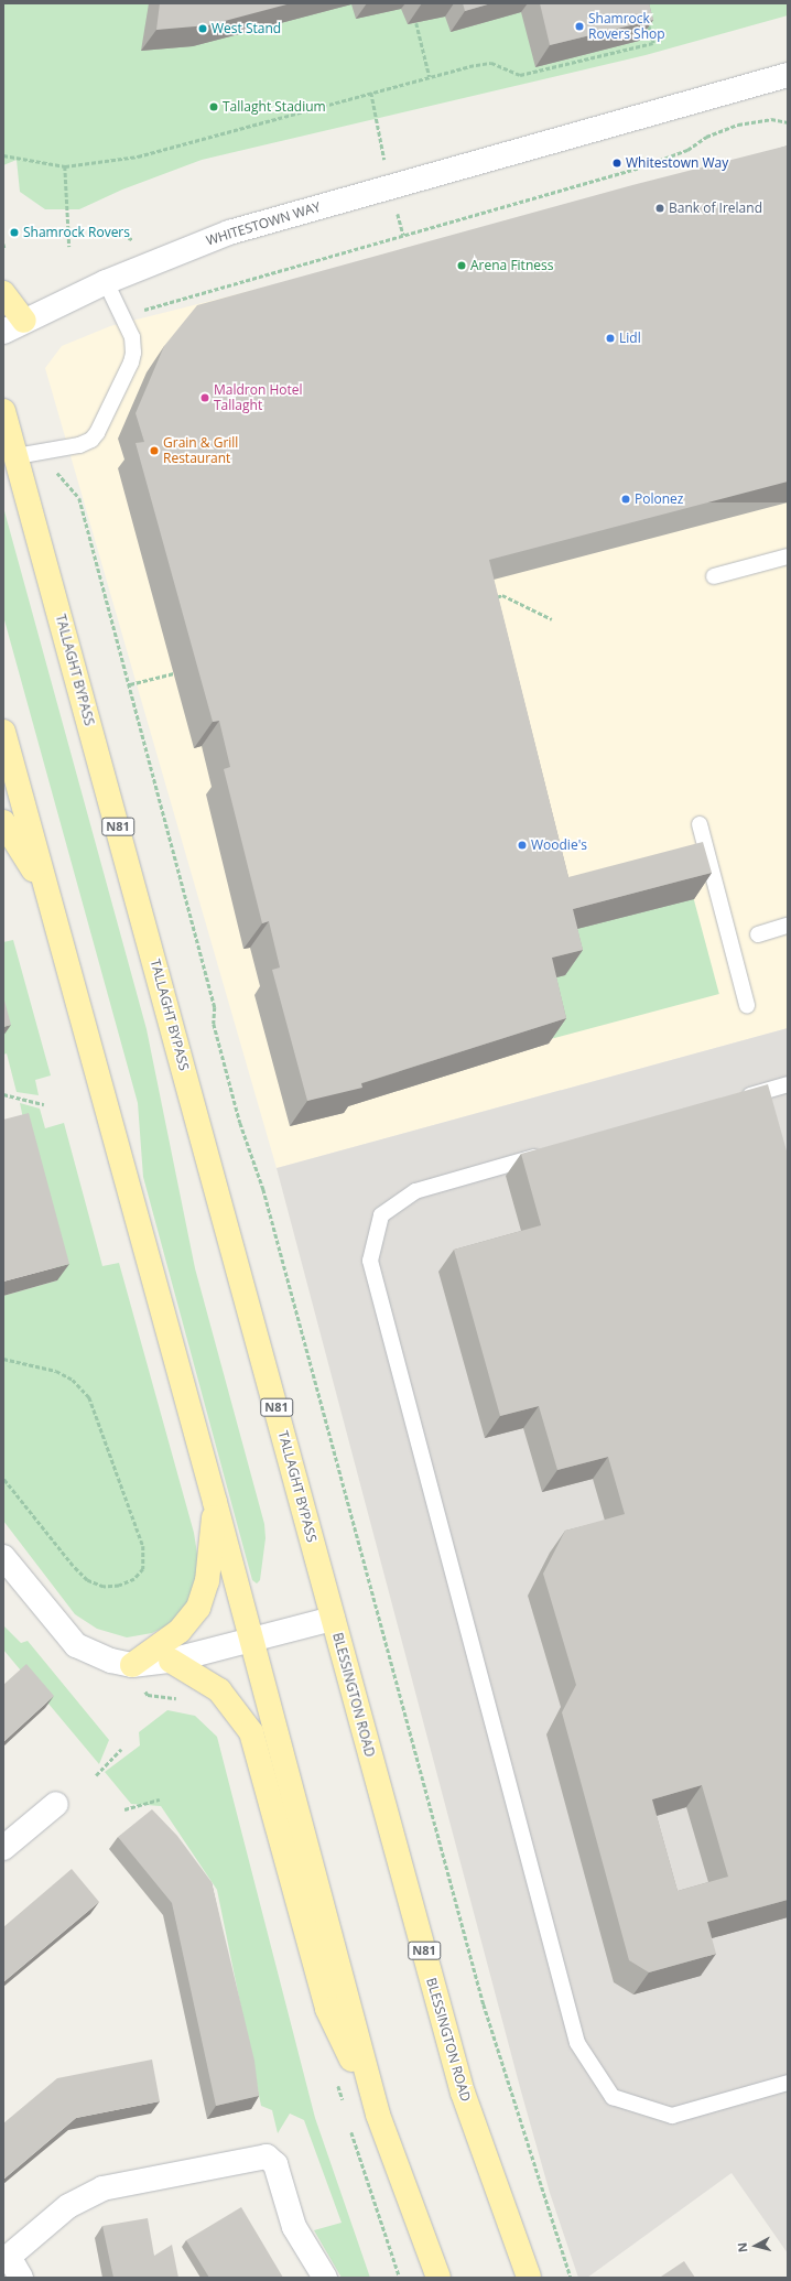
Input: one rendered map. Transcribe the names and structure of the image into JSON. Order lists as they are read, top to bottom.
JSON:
{
  "streets": {
    "main road": ["TALLAGHT BYPASS", "N81", "BLESSINGTON ROAD"],
    "street": ["WHITESTOWN WAY"]
  },
  "crossings": [
    ["TALLAGHT BYPASS", "BLESSINGTON ROAD"]
  ],
  "places": [
    "Shamrock Rovers Shop",
    "West Stand",
    "Tallaght Stadium",
    "Whitestown Way",
    "Bank of Ireland",
    "Shamrock Rovers",
    "Arena Fitness",
    "Lidl",
    "Maldron Hotel Tallaght",
    "Grain & Grill Restaurant",
    "Polonez",
    "Woodie's"
  ],
  "north": "left"
}
